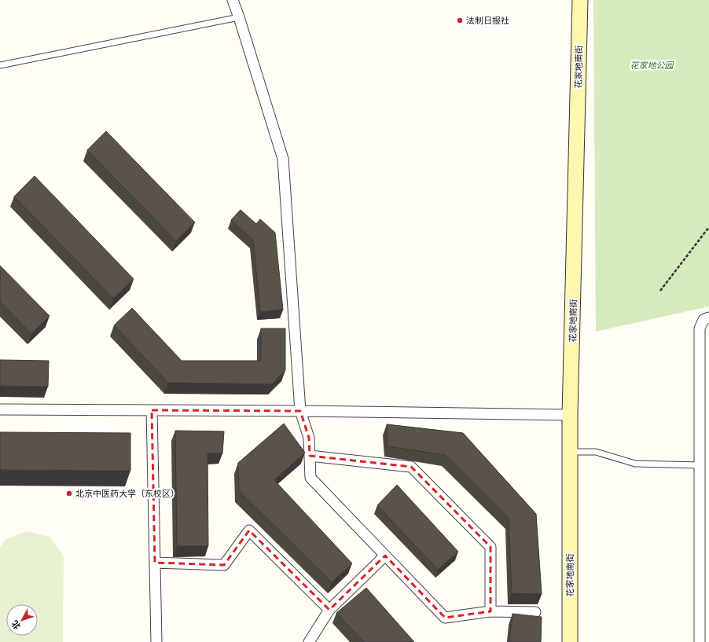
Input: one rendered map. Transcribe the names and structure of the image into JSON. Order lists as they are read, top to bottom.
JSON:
{
  "streets": {
    "street": ["花家地南街"]
  },
  "parks": ["花家地公园"],
  "places": ["法制日报社", "北京中医药大学（东校区）"],
  "north": "bottom left"
}
